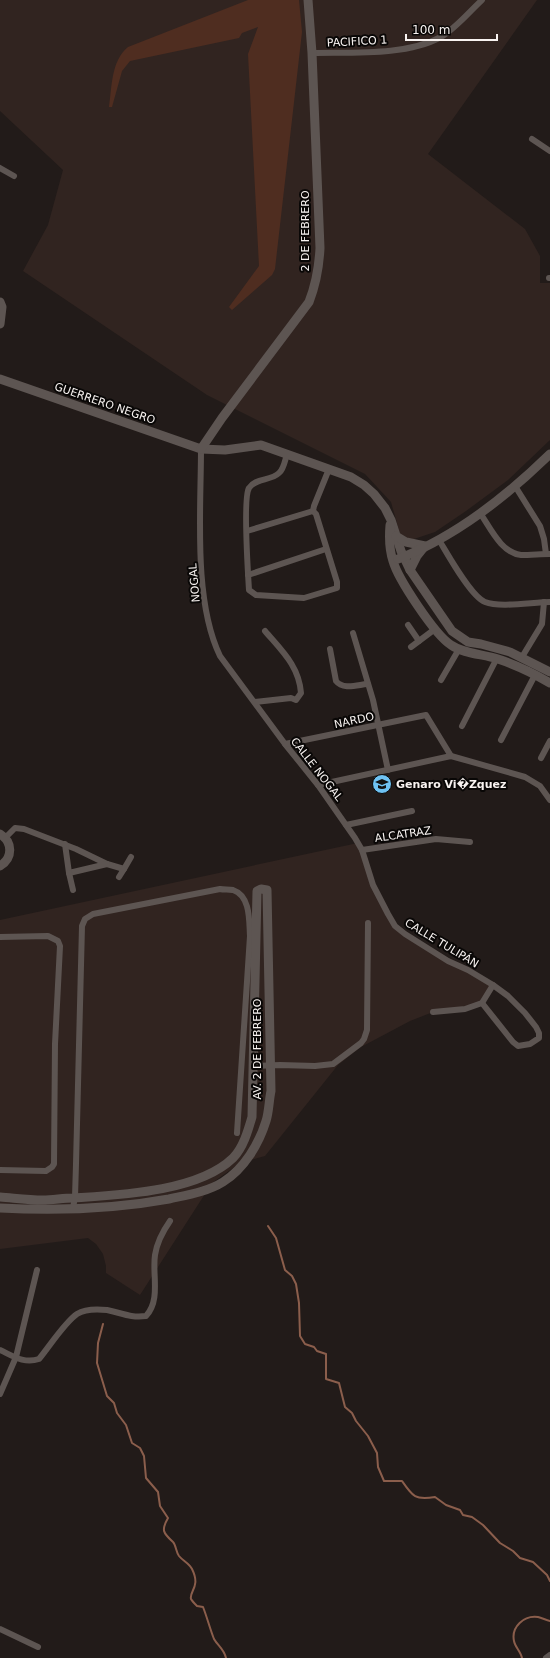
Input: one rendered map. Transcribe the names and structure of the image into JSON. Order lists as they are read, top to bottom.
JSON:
{
  "streets": {
    "main road": ["2 DE FEBRERO", "GUERRERO NEGRO", "AV. 2 DE FEBRERO"],
    "street": [
      "PACIFICO 1",
      "NOGAL",
      "NARDO",
      "CALLE NOGAL",
      "ALCATRAZ",
      "CALLE TULIPÁN"
    ]
  },
  "crossings": [
    ["PACIFICO 1", "2 DE FEBRERO"],
    ["2 DE FEBRERO", "GUERRERO NEGRO"],
    ["2 DE FEBRERO", "NOGAL"],
    ["GUERRERO NEGRO", "NOGAL"],
    ["NOGAL", "CALLE NOGAL"],
    ["NARDO", "CALLE NOGAL"],
    ["CALLE NOGAL", "ALCATRAZ"],
    ["CALLE NOGAL", "CALLE TULIPÁN"],
    ["ALCATRAZ", "CALLE TULIPÁN"]
  ],
  "places": {
    "school or university": ["Genaro Vi�Zquez"]
  },
  "scale_bar": "100 m"
}
